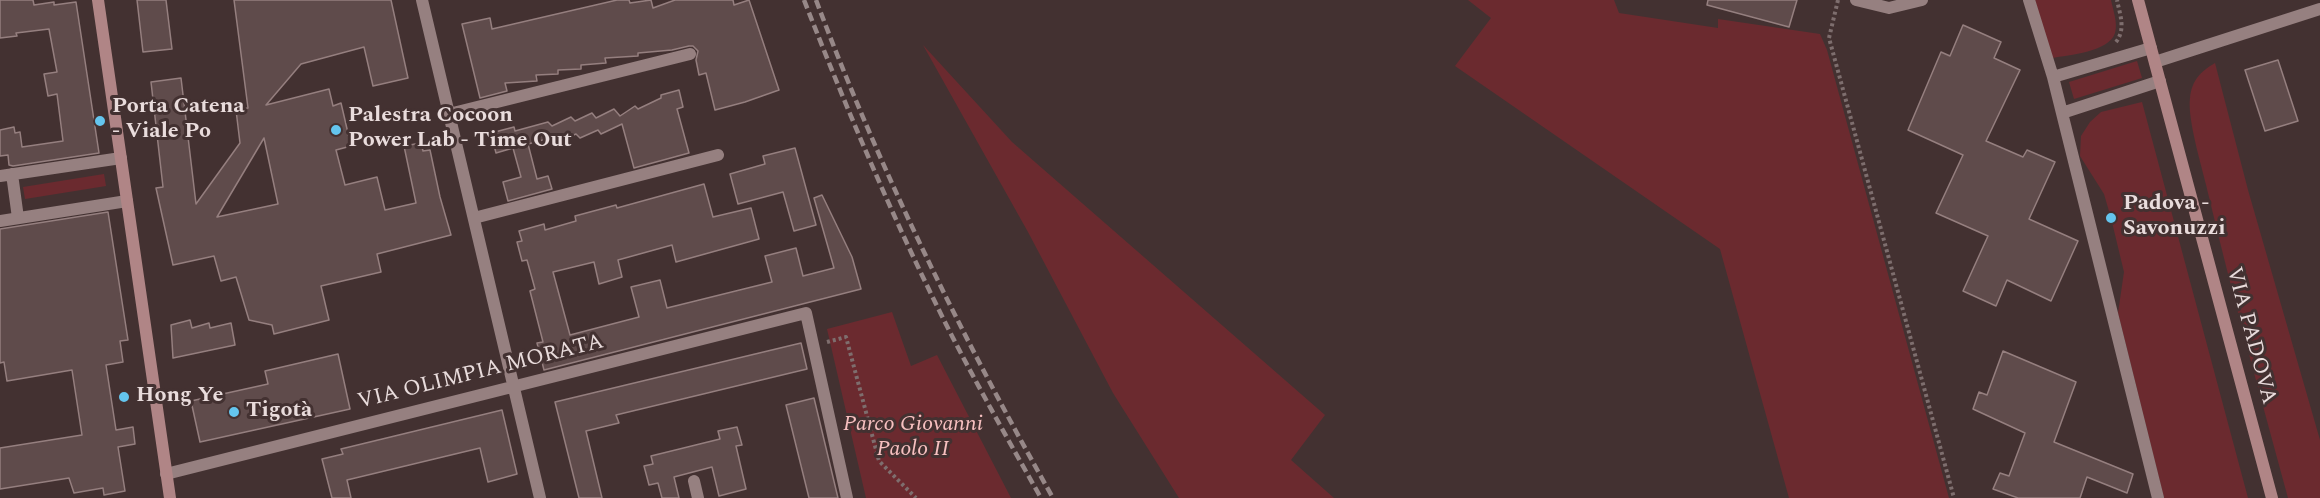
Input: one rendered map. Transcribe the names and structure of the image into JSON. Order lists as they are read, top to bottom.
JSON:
{
  "streets": {
    "main road": ["VIA PADOVA"],
    "street": ["VIA OLIMPIA MORATA"]
  },
  "parks": ["Parco Giovanni Paolo II"],
  "places": [
    "Porta Catena - Viale Po",
    "Palestra Cocoon Power Lab - Time Out",
    "Padova - Savonuzzi",
    "Hong Ye",
    "Tigotà"
  ]
}
